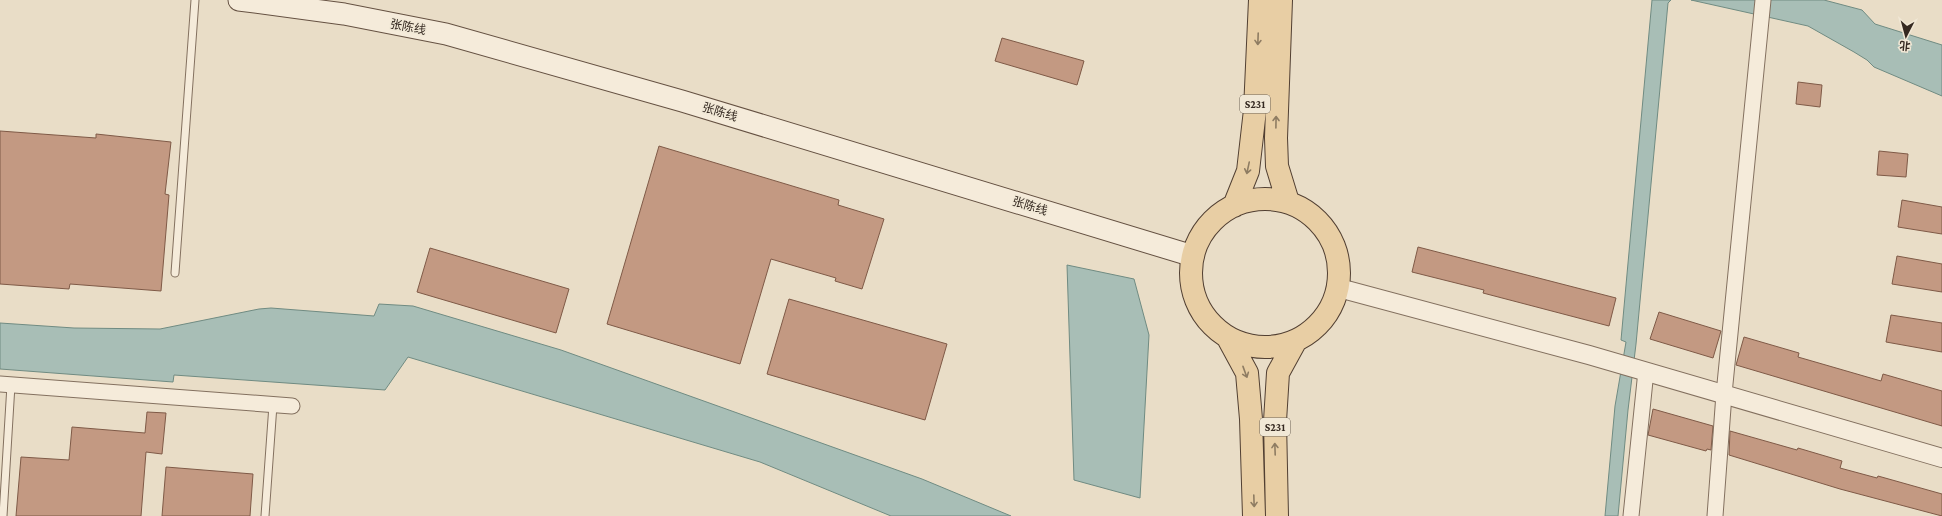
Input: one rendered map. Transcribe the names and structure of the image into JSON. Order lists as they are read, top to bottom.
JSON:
{
  "streets": {
    "main road": ["张陈线", "S231"]
  },
  "north": "bottom"
}
